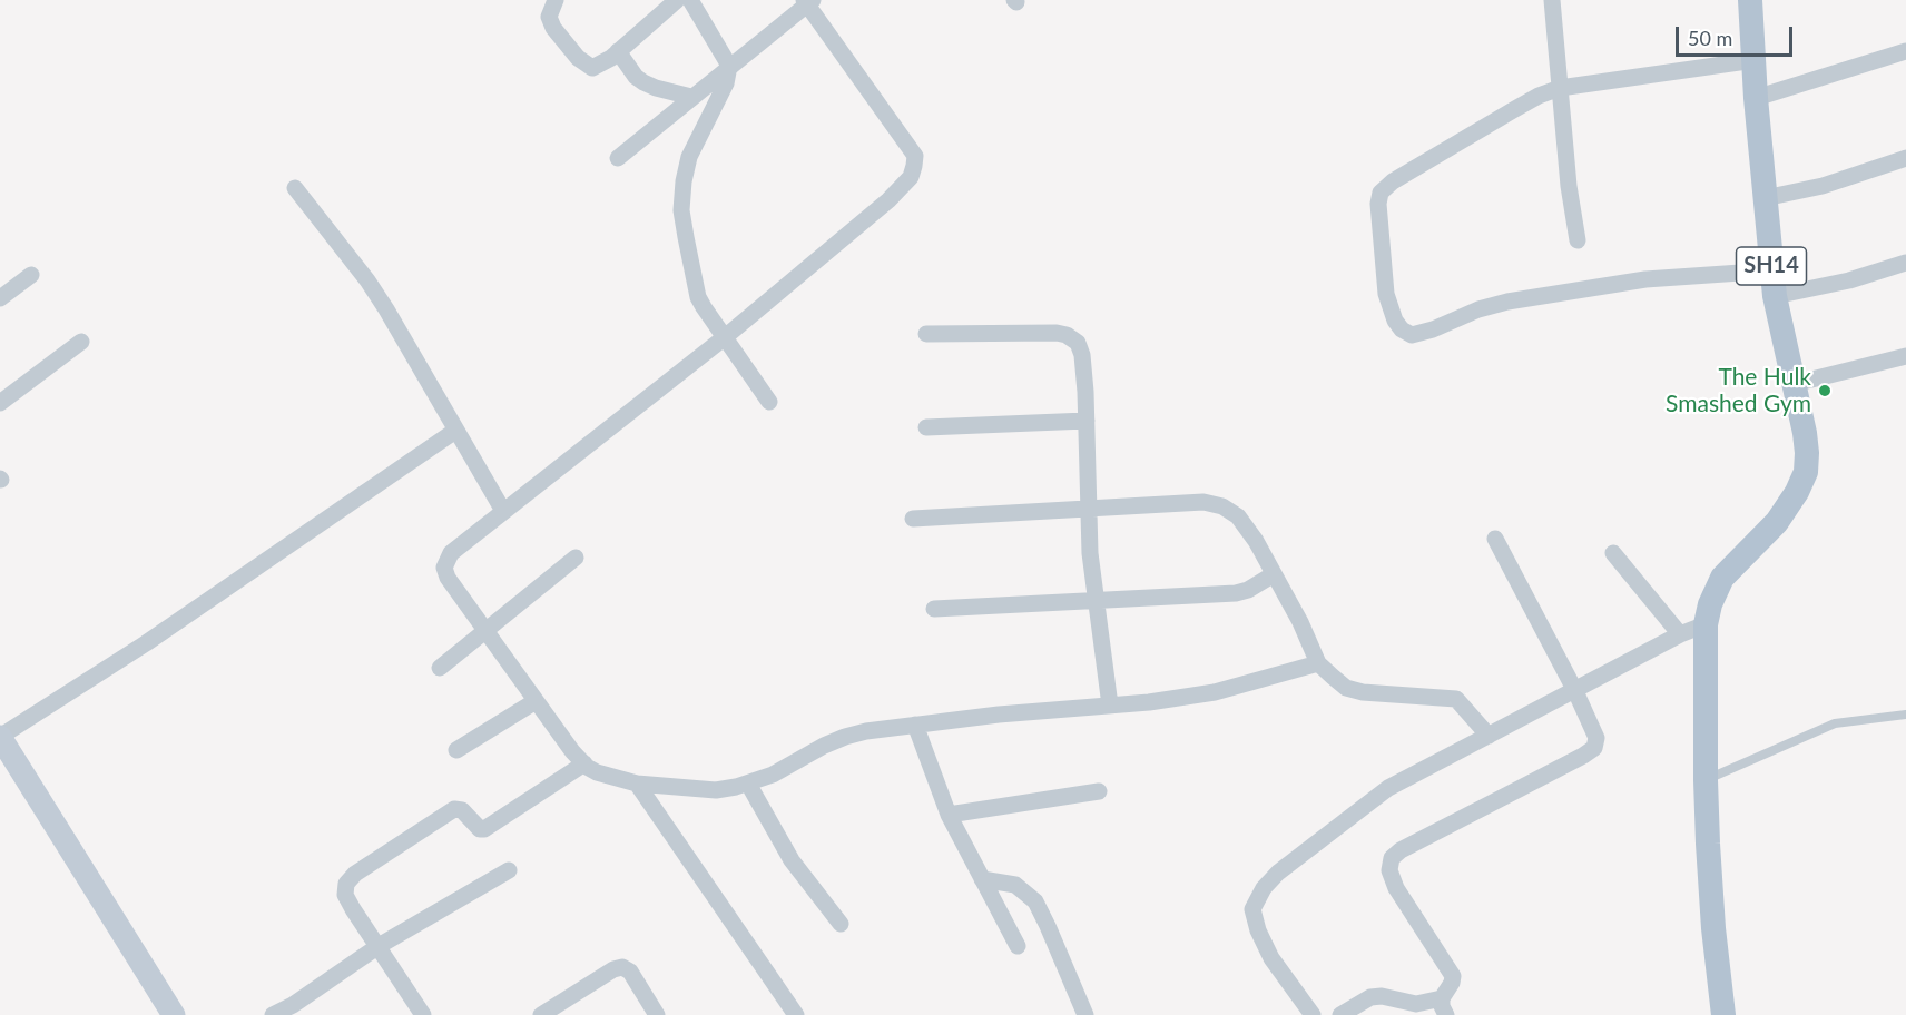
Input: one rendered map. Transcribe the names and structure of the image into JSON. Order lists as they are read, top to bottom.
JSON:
{
  "streets": {
    "main road": ["SH14"]
  },
  "places": ["The Hulk Smashed Gym"],
  "scale_bar": "50 m"
}
